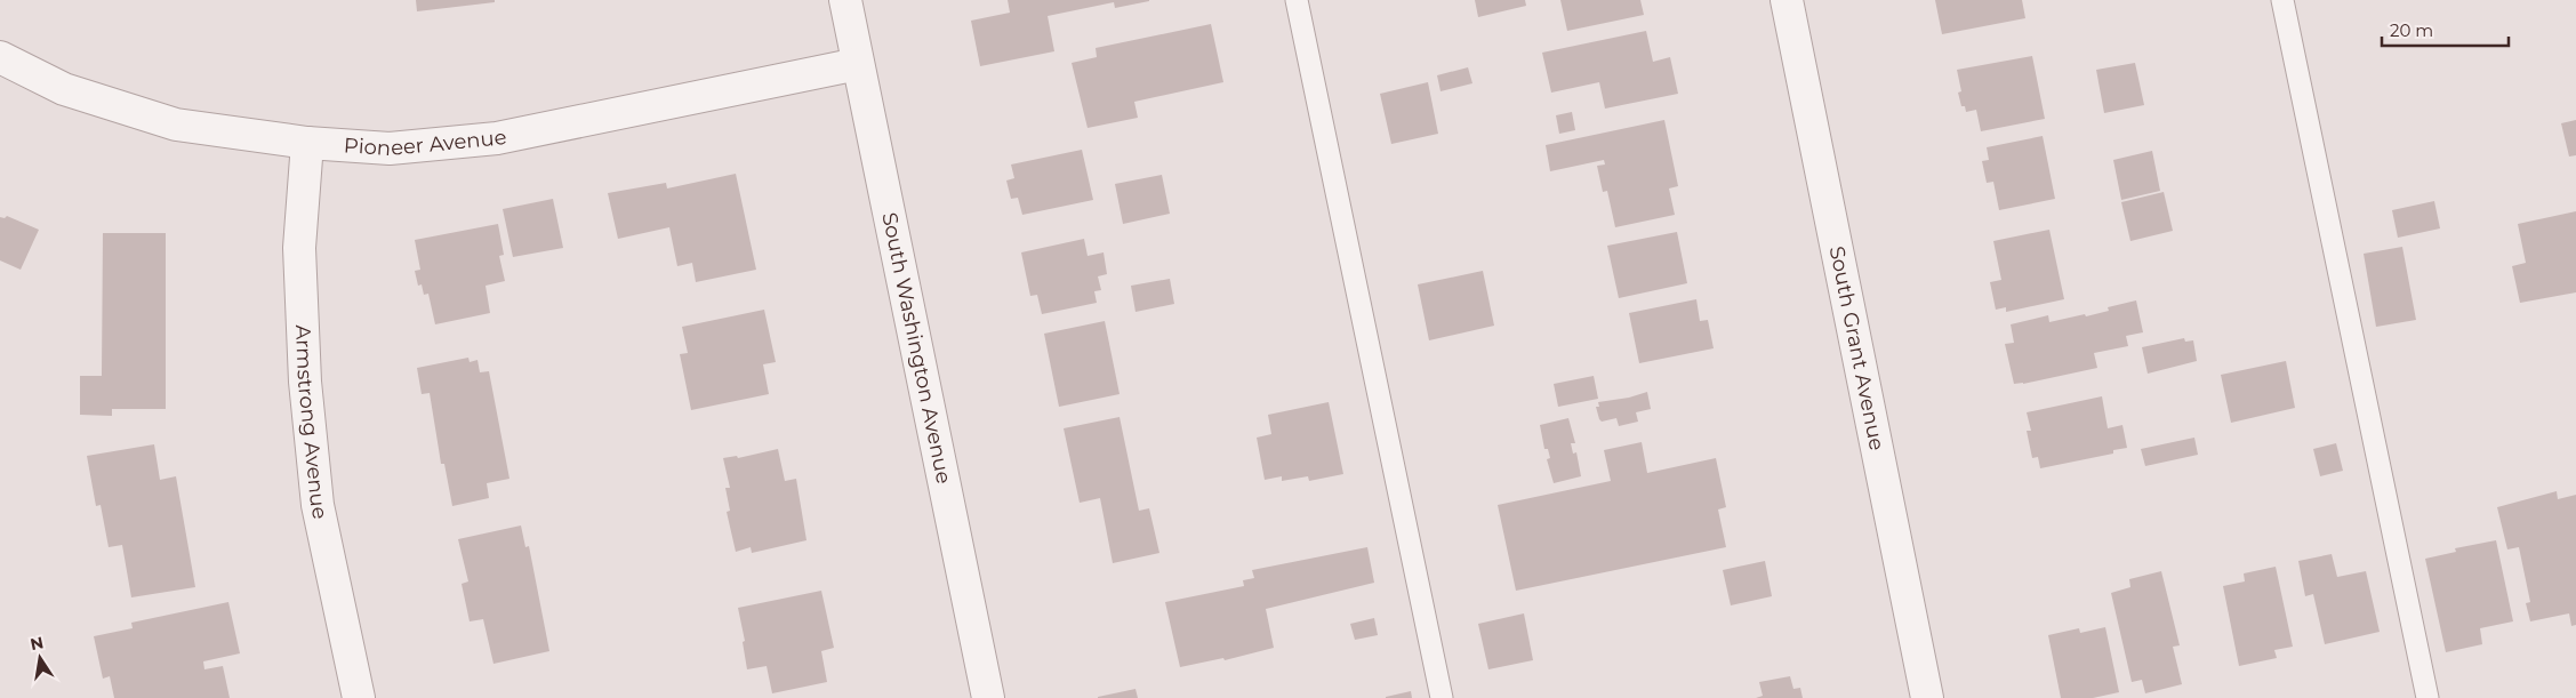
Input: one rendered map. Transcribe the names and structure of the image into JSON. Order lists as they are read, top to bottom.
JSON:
{
  "streets": {
    "street": [
      "Pioneer Avenue",
      "South Washington Avenue",
      "South Grant Avenue",
      "Armstrong Avenue"
    ]
  },
  "crossings": [
    ["Pioneer Avenue", "South Washington Avenue"],
    ["Pioneer Avenue", "Armstrong Avenue"]
  ],
  "scale_bar": "20 m",
  "north": "top"
}
